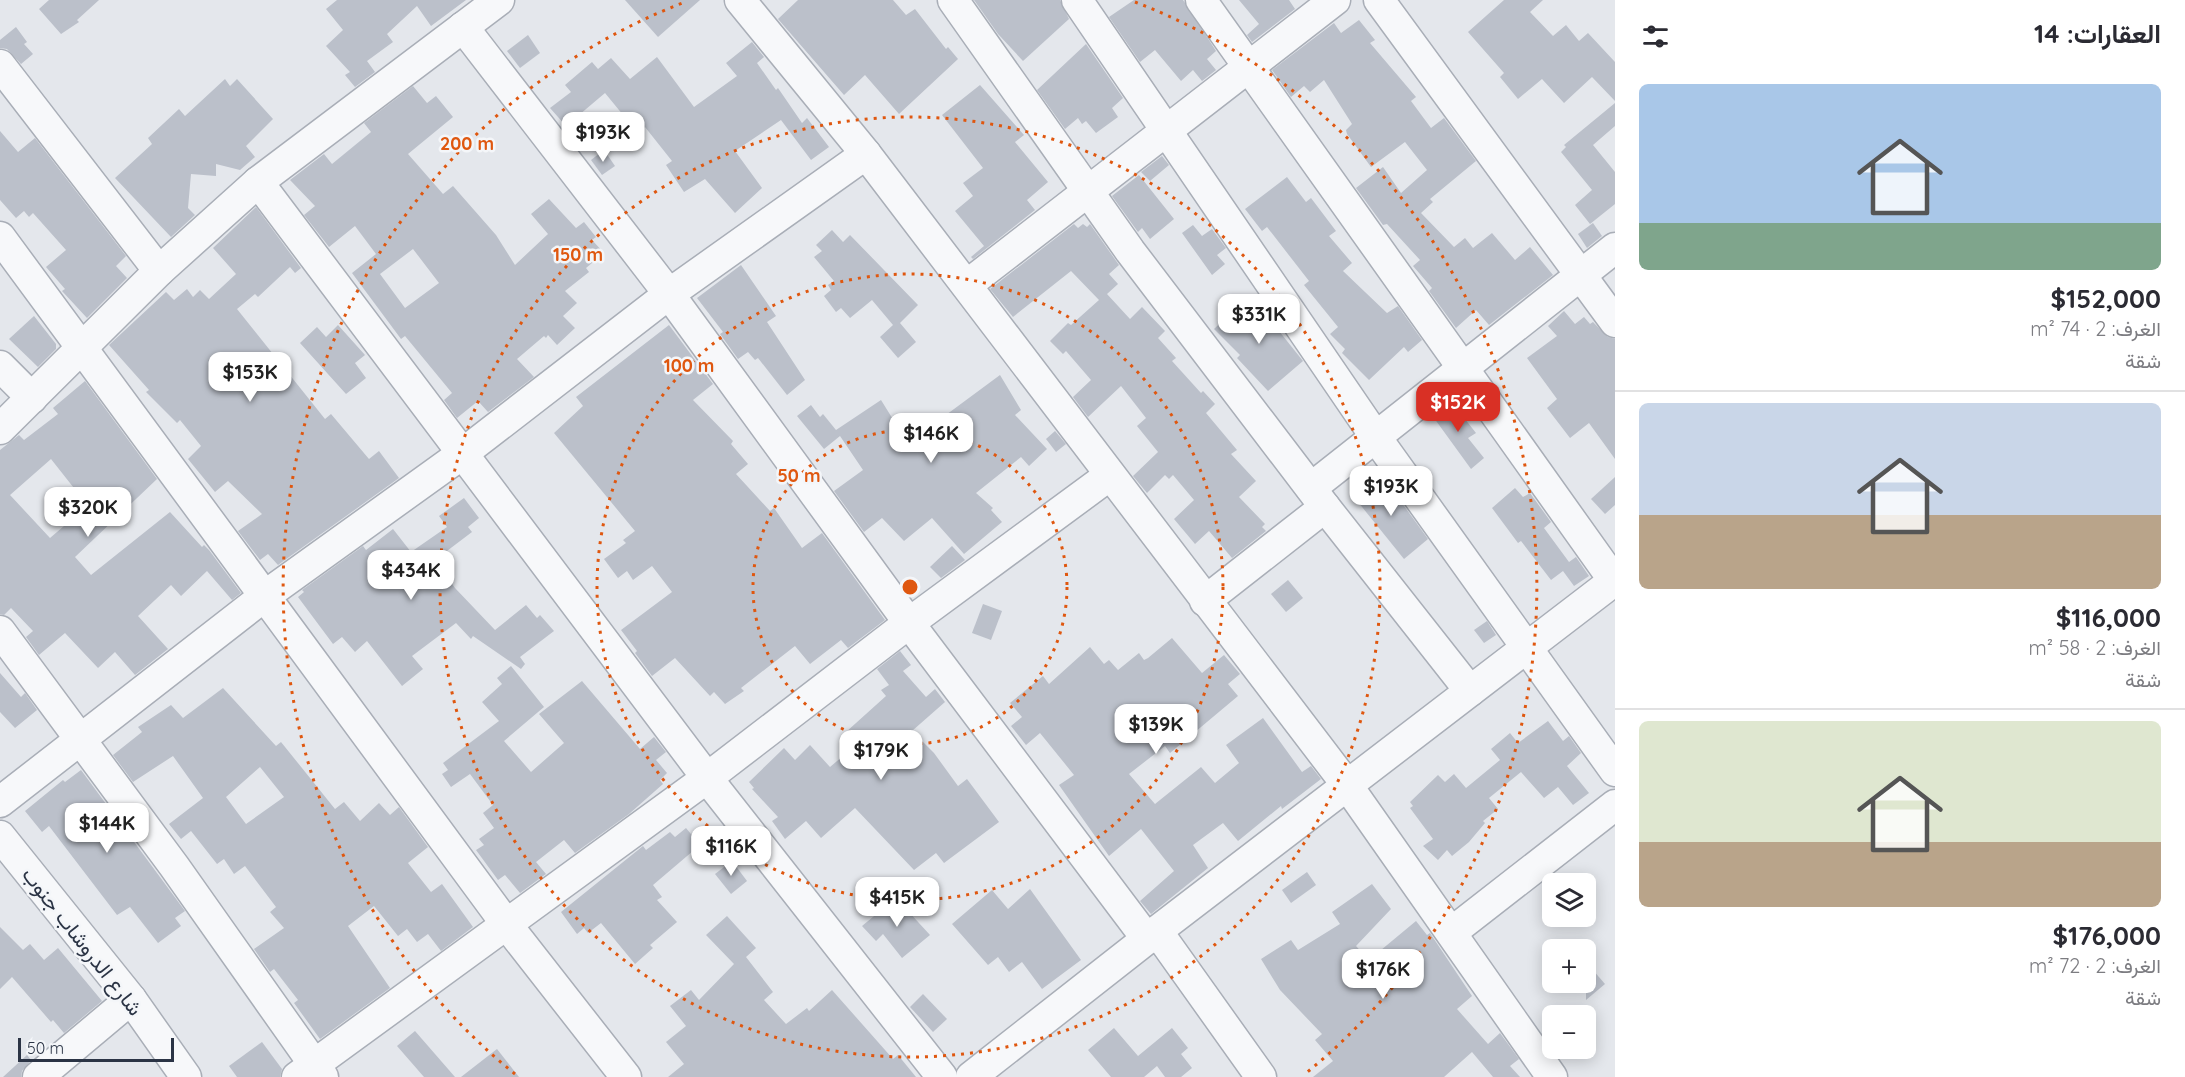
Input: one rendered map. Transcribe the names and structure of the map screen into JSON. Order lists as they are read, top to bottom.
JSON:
{
  "streets": {
    "street": ["شارع الدروشاب جنوب"]
  },
  "scale_bar": "50 m",
  "page": {
    "heading": "العقارات: 14",
    "list": [
      {
        "name": "$152,000",
        "note": "الغرف: 2 · 74 m² · شقة"
      },
      {
        "name": "$116,000",
        "note": "الغرف: 2 · 58 m² · شقة"
      },
      {
        "name": "$176,000",
        "note": "الغرف: 2 · 72 m² · شقة"
      }
    ],
    "price": [
      "$193K",
      "$331K",
      "$153K",
      "$152K",
      "$146K",
      "$193K",
      "$320K",
      "$434K",
      "$139K",
      "$179K",
      "$144K",
      "$116K",
      "$415K",
      "$176K"
    ],
    "map_buttons": ["+", "−"],
    "scale": "50 m"
  },
  "rings": [
    "200 m",
    "150 m",
    "100 m",
    "50 m"
  ]
}
